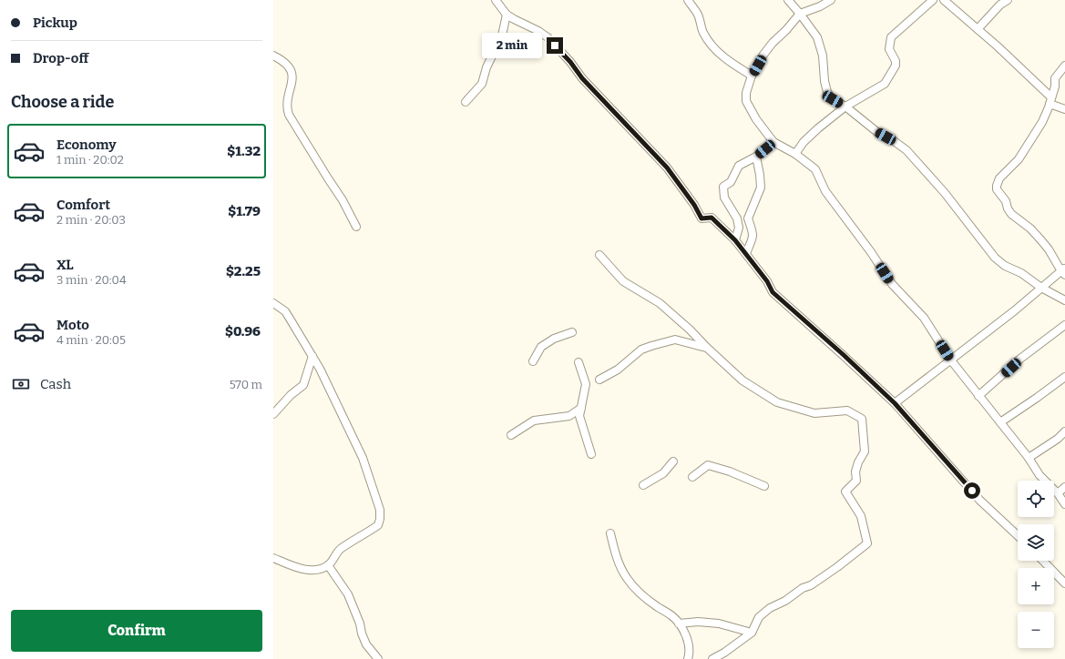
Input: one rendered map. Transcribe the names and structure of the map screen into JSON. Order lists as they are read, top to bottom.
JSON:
{
  "page": {
    "banner": ["Pickup", "Drop-off"],
    "bubble": "2 min",
    "heading": "Choose a ride",
    "list": [
      {
        "name": "Economy",
        "note": "1 min · 20:02",
        "value": "$1.32"
      },
      {
        "name": "Comfort",
        "note": "2 min · 20:03",
        "value": "$1.79"
      },
      {
        "name": "XL",
        "note": "3 min · 20:04",
        "value": "$2.25"
      },
      {
        "name": "Moto",
        "note": "4 min · 20:05",
        "value": "$0.96"
      }
    ],
    "pay": ["Cash", "570 m"],
    "map_buttons": ["+", "−"],
    "buttons": "Confirm"
  }
}
